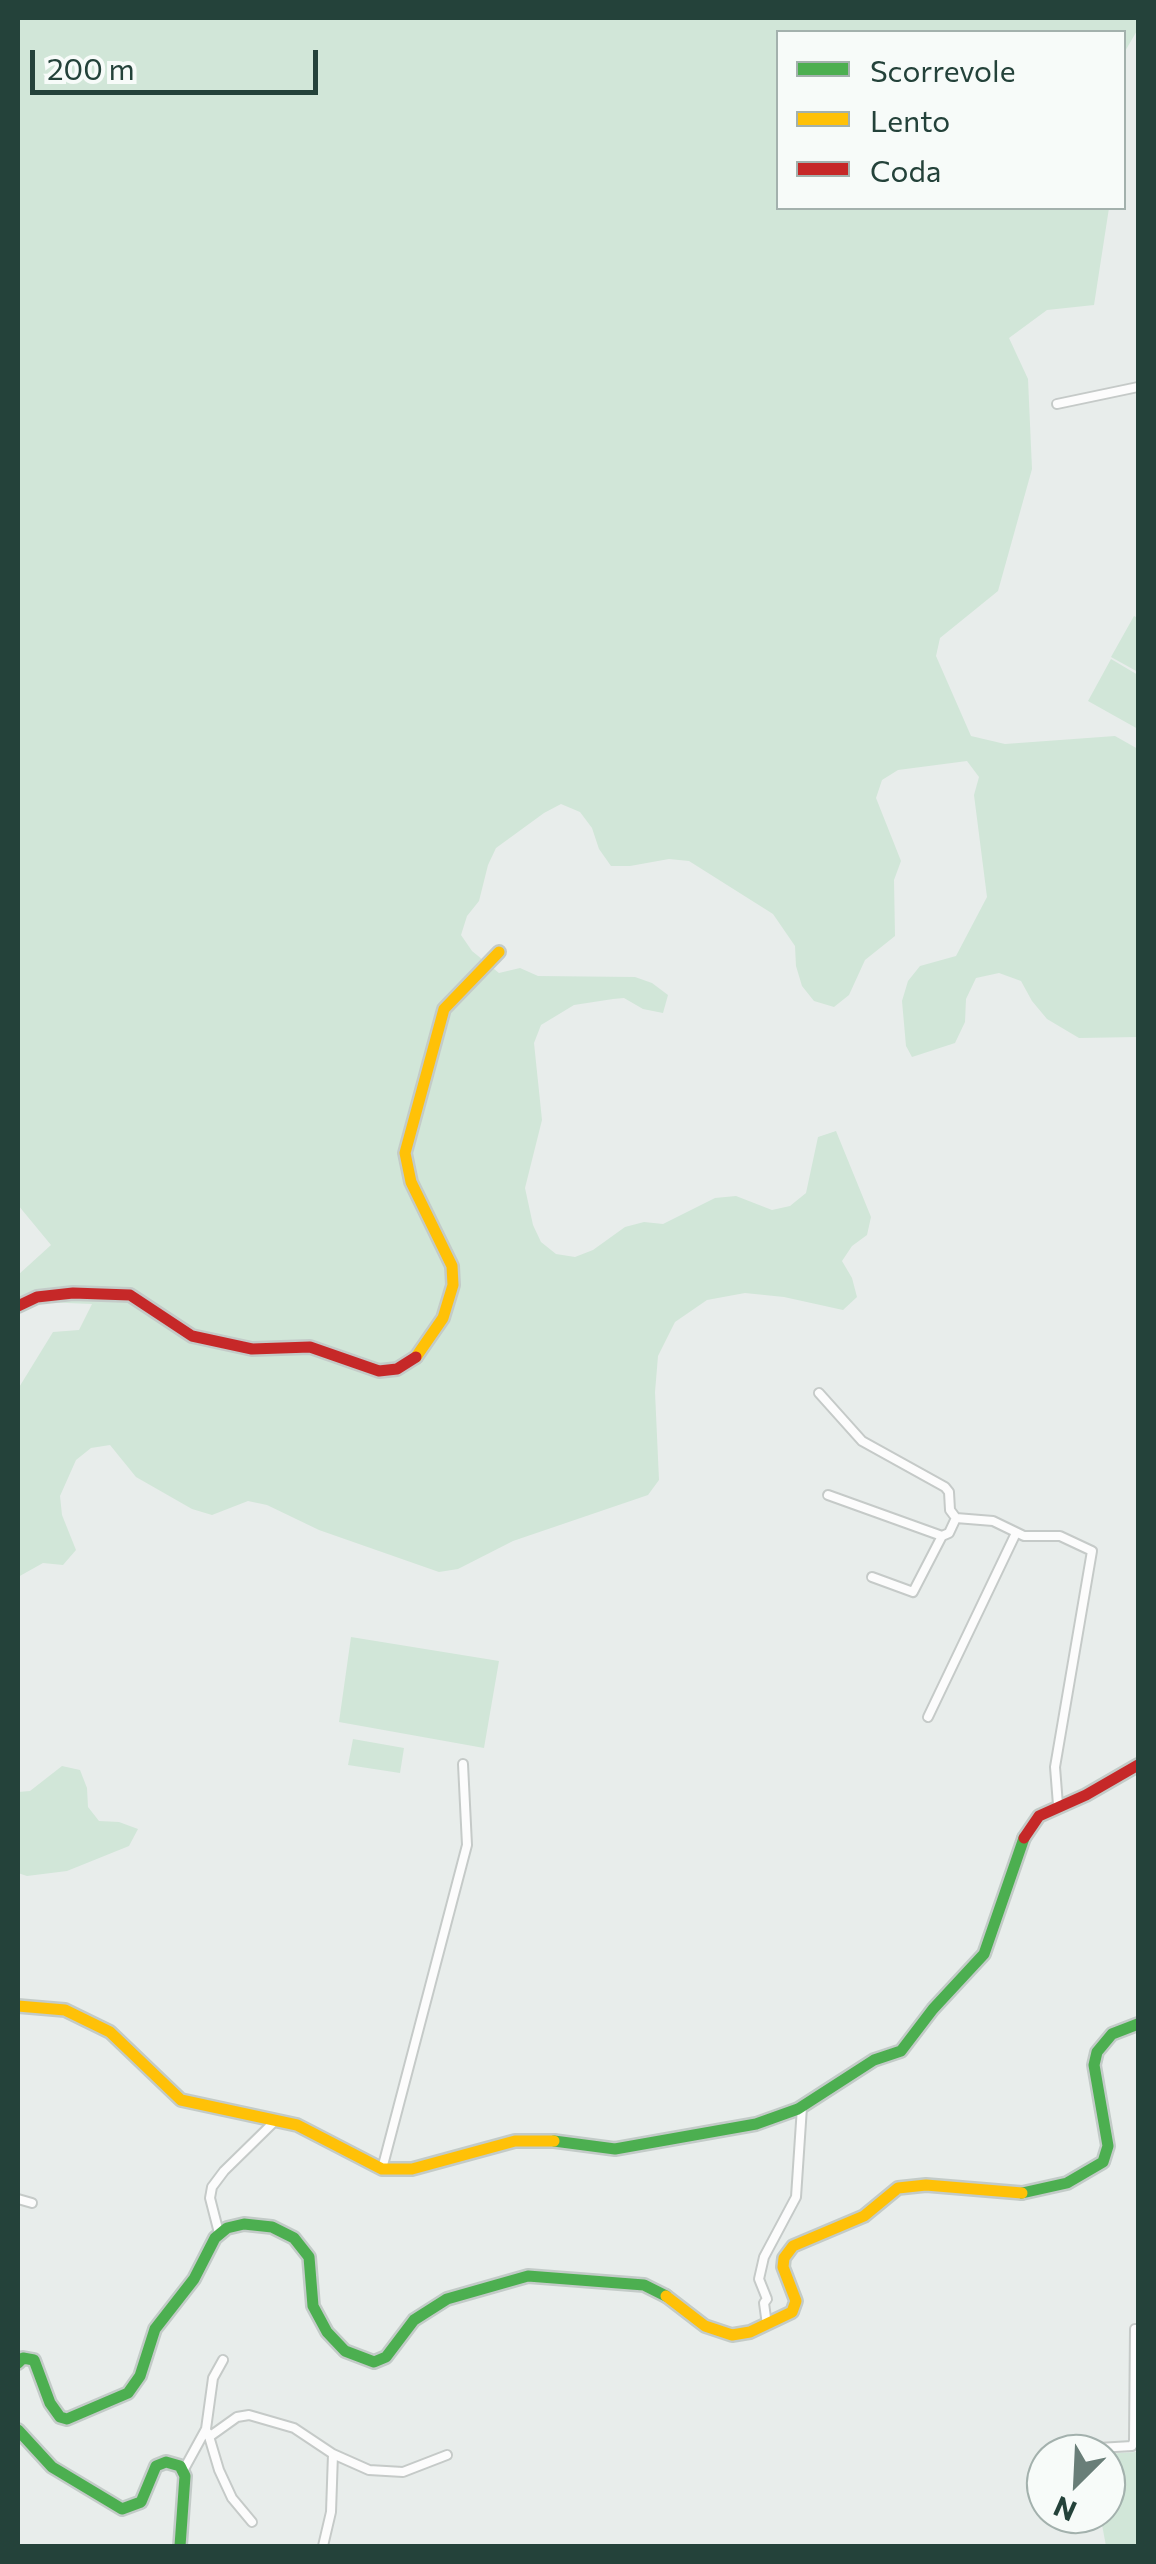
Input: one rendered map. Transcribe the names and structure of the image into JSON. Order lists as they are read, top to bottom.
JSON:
{
  "legend": ["Scorrevole", "Lento", "Coda"],
  "scale_bar": "200 m",
  "north": "bottom left"
}
